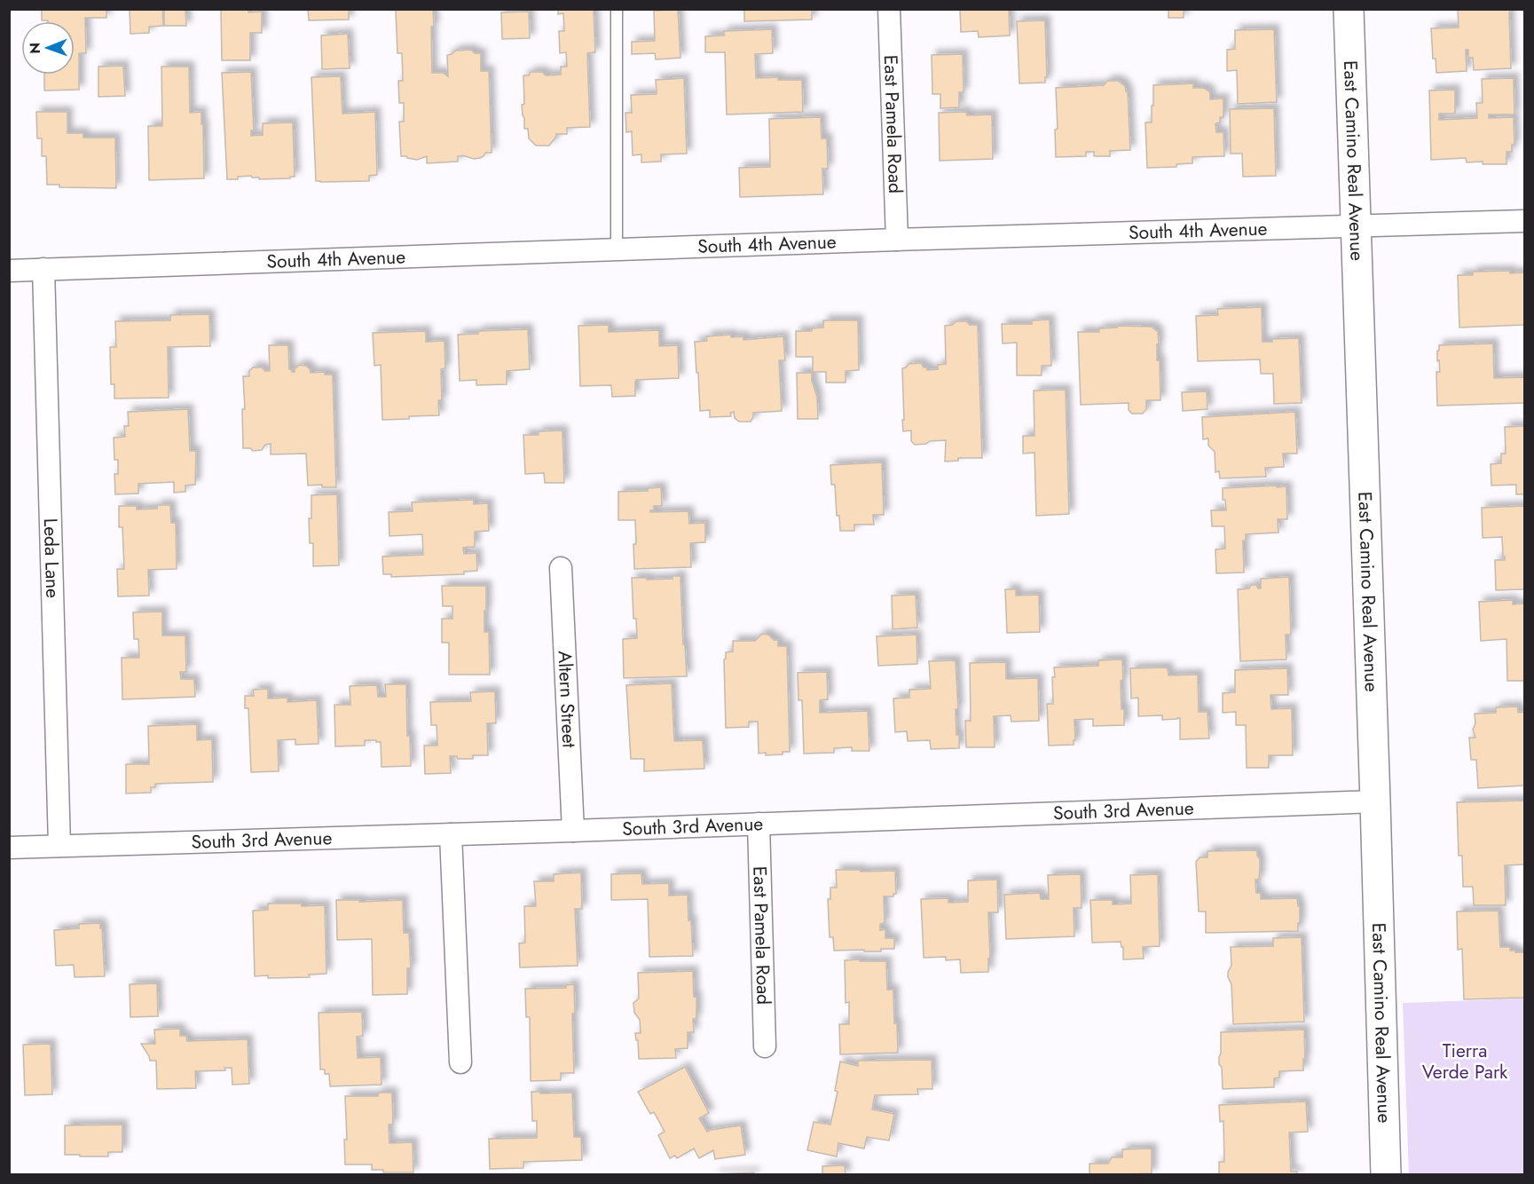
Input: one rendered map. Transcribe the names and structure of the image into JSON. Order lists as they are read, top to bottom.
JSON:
{
  "streets": {
    "street": [
      "East Pamela Road",
      "East Camino Real Avenue",
      "South 4th Avenue",
      "Leda Lane",
      "Altern Street",
      "South 3rd Avenue"
    ]
  },
  "crossings": [
    ["East Pamela Road", "South 4th Avenue"],
    ["East Pamela Road", "South 3rd Avenue"],
    ["East Camino Real Avenue", "South 4th Avenue"],
    ["East Camino Real Avenue", "South 3rd Avenue"],
    ["South 4th Avenue", "Leda Lane"],
    ["Leda Lane", "South 3rd Avenue"],
    ["Altern Street", "South 3rd Avenue"]
  ],
  "parks": ["Tierra Verde Park"],
  "north": "left"
}
